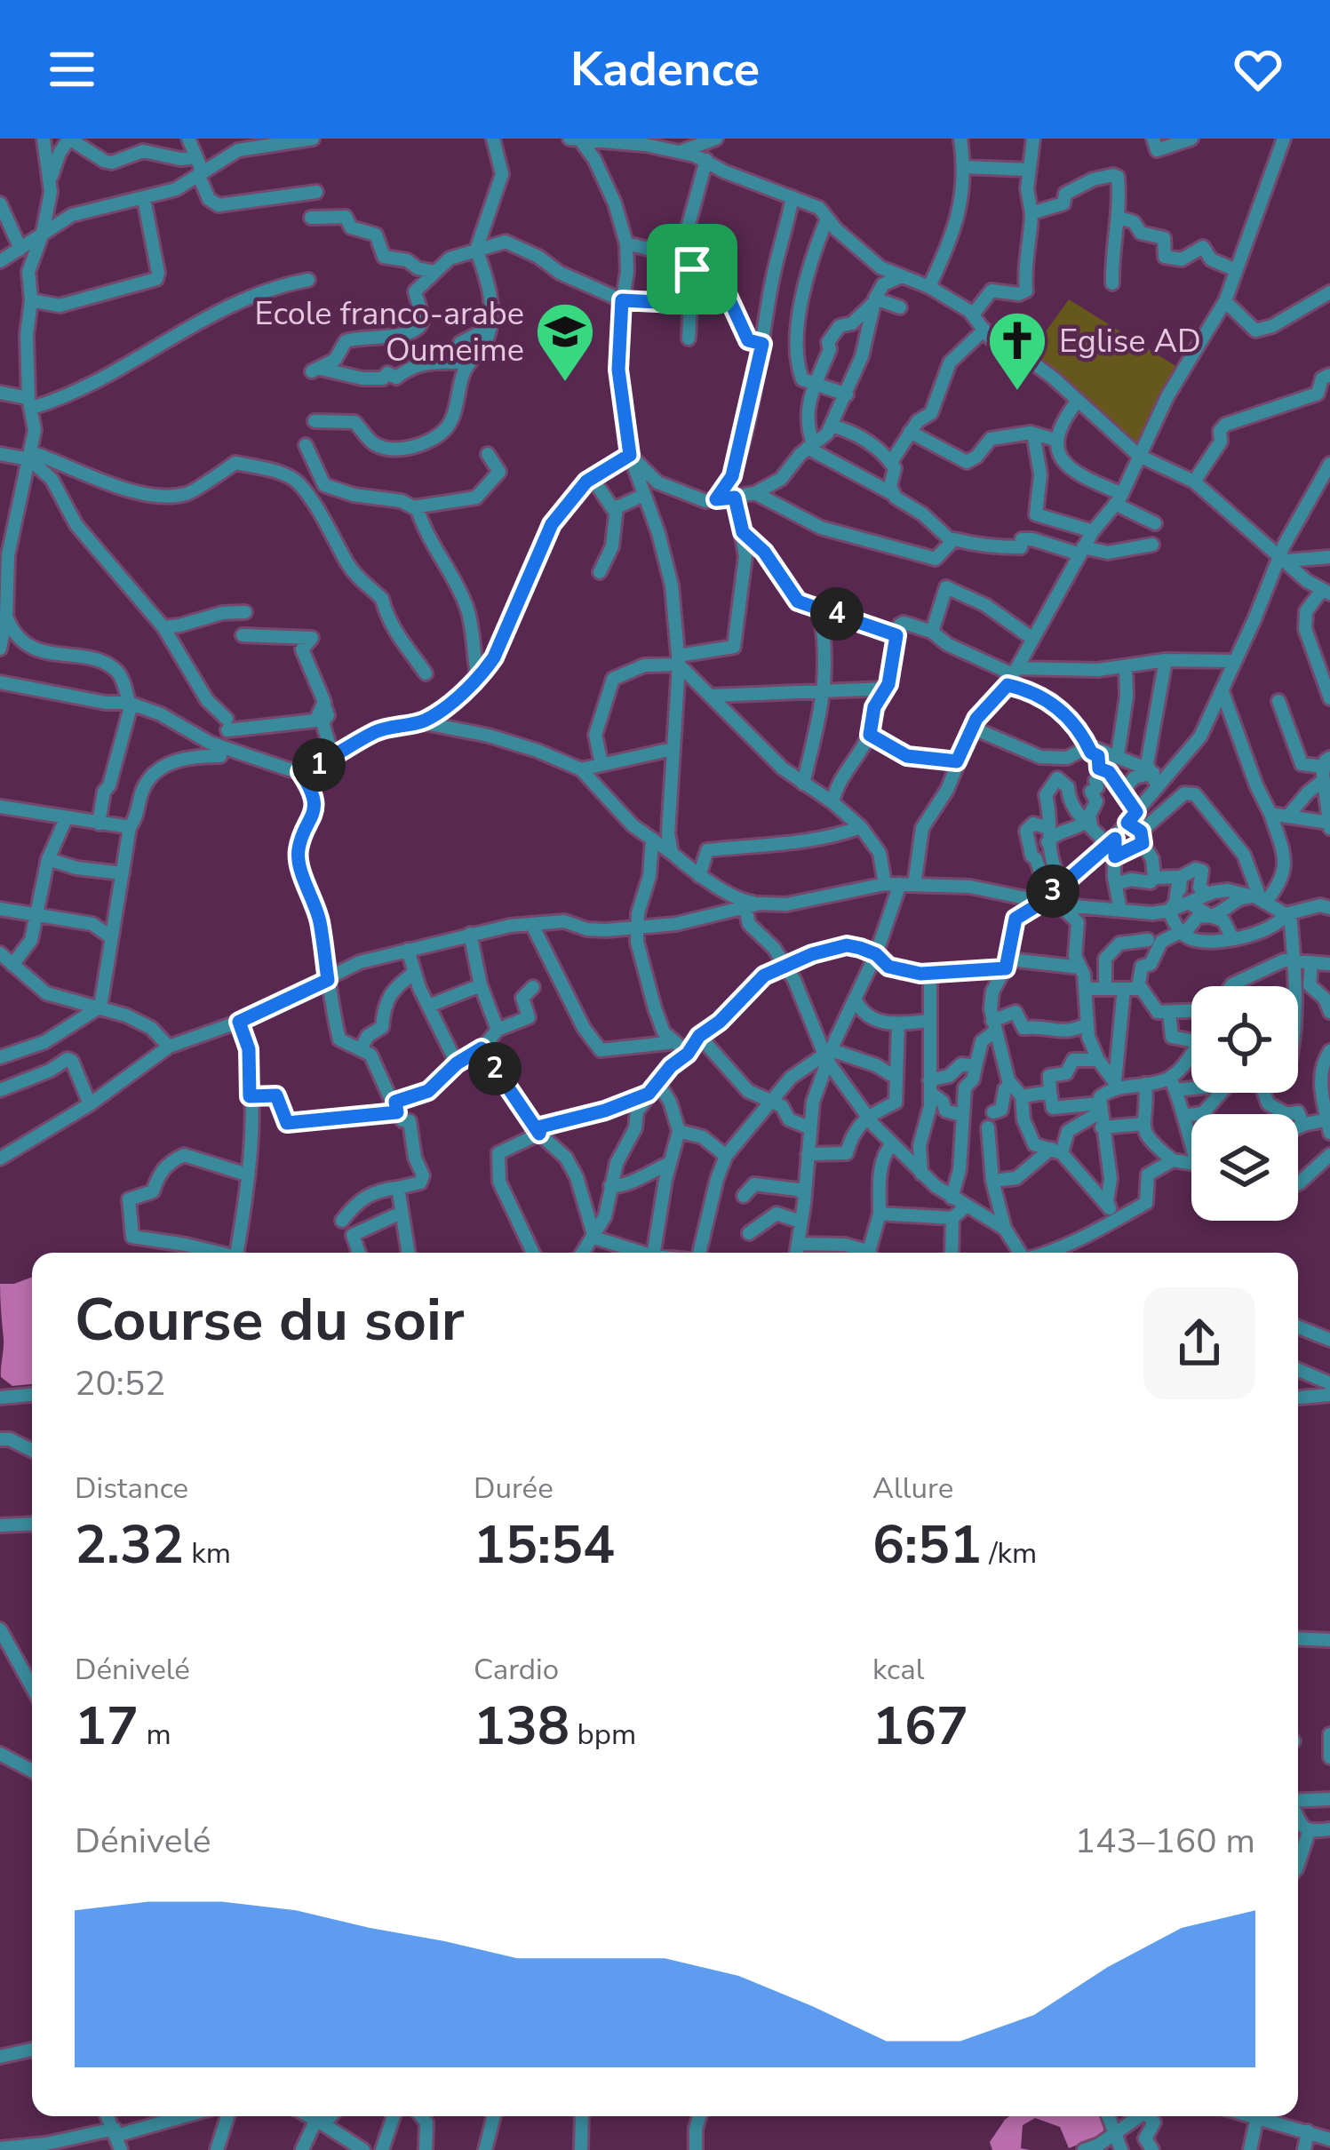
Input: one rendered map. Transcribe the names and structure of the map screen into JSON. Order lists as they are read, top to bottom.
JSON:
{
  "places": {
    "school or university": ["Ecole franco-arabe Oumeime"],
    "church": ["Eglise AD"]
  },
  "page": {
    "header": "Kadence",
    "pins": [
      "4",
      "1",
      "3",
      "2"
    ],
    "heading": ["Course du soir", "20:52"],
    "stats": [
      ["Distance", "2.32 km"],
      ["Durée", "15:54"],
      ["Allure", "6:51 /km"],
      ["Dénivelé", "17 m"],
      ["Cardio", "138 bpm"],
      ["kcal", "167"]
    ],
    "chart": ["Dénivelé", "143–160 m"]
  }
}
